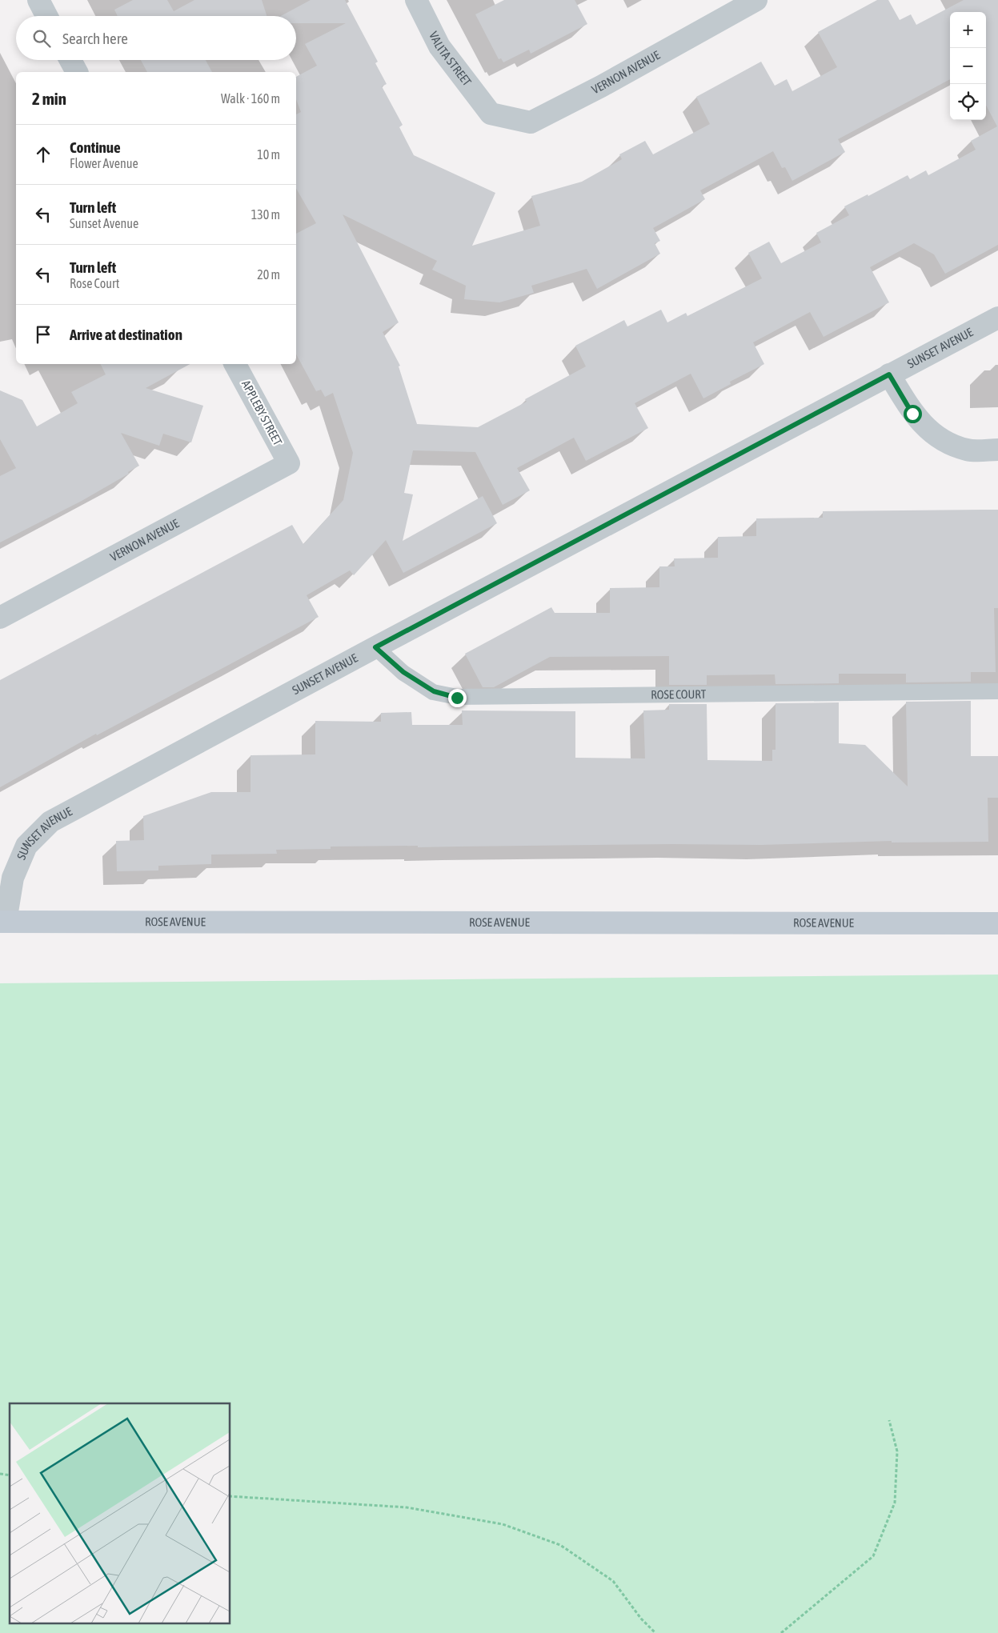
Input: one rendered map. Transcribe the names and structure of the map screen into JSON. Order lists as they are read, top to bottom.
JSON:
{
  "streets": {
    "street": [
      "VALITA STREET",
      "VERNON AVENUE",
      "SUNSET AVENUE",
      "APPLEBY STREET",
      "ROSE AVENUE"
    ],
    "lane": ["ROSE COURT"]
  },
  "crossings": [
    ["VALITA STREET", "VERNON AVENUE"],
    ["VERNON AVENUE", "APPLEBY STREET"],
    ["SUNSET AVENUE", "ROSE COURT"],
    ["SUNSET AVENUE", "ROSE AVENUE"]
  ],
  "page": {
    "map_buttons": ["+", "−"],
    "search": "Search here",
    "heading": ["2 min", "Walk · 160 m"],
    "list": [
      ["Continue", "Flower Avenue", "10 m"],
      ["Turn left", "Sunset Avenue", "130 m"],
      ["Turn left", "Rose Court", "20 m"],
      "Arrive at destination"
    ]
  }
}
